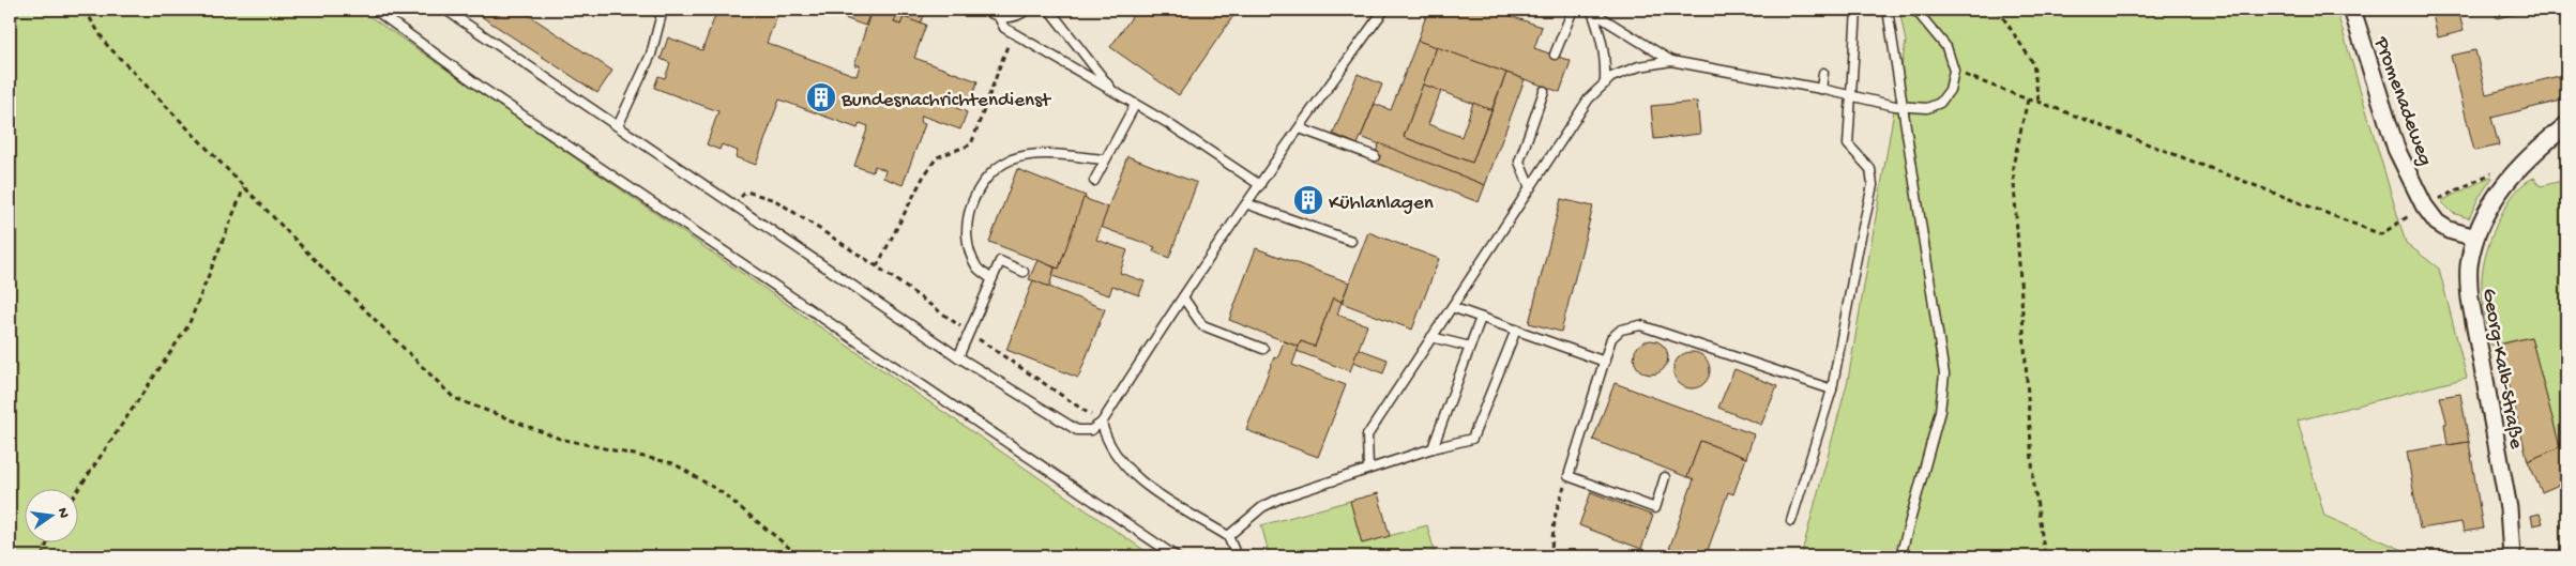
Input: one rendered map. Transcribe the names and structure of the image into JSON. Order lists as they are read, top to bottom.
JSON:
{
  "streets": {
    "street": ["Promenadeweg", "Georg-Kalb-Straße"]
  },
  "crossings": [
    ["Promenadeweg", "Georg-Kalb-Straße"]
  ],
  "places": {
    "building": ["Bundesnachrichtendienst", "Kühlanlagen"]
  },
  "north": "right"
}
